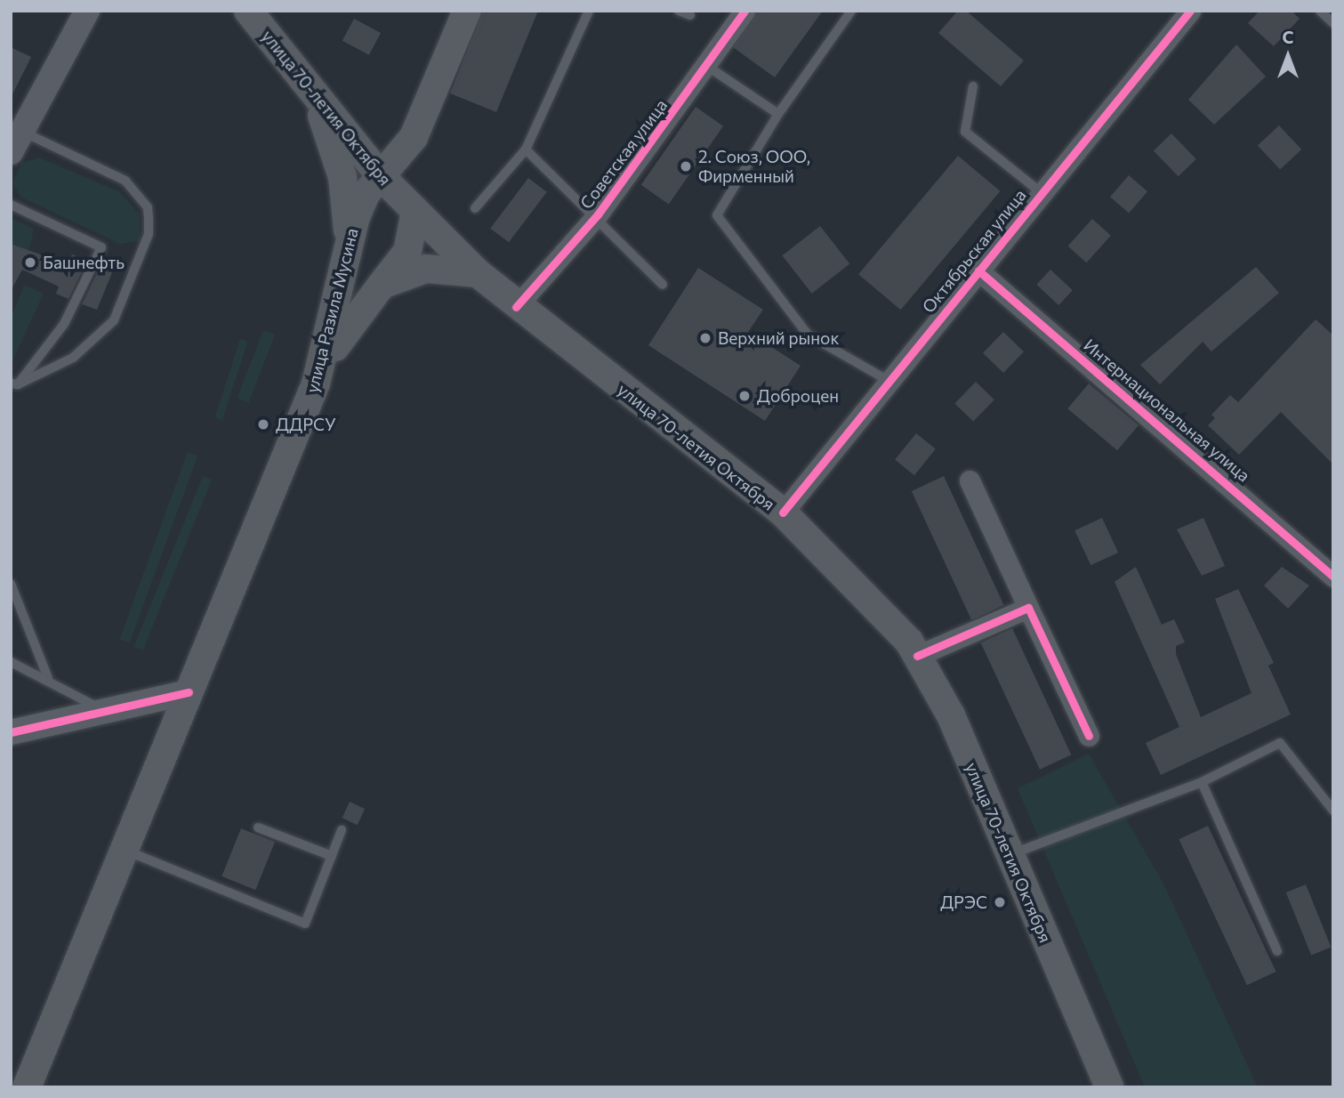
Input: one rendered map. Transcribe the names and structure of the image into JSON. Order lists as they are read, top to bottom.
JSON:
{
  "streets": {
    "main road": ["улица 70-летия Октября", "улица Разила Мусина"],
    "street": ["Советская улица", "Октябрьская улица", "Интернациональная улица"]
  },
  "crossings": [
    ["улица 70-летия Октября", "Советская улица"],
    ["улица 70-летия Октября", "Октябрьская улица"],
    ["улица 70-летия Октября", "улица Разила Мусина"],
    ["Октябрьская улица", "Интернациональная улица"]
  ],
  "places": [
    "2. Союз, ООО, Фирменный",
    "Башнефть",
    "Верхний рынок",
    "Доброцен",
    "ДДРСУ",
    "ДРЭС"
  ],
  "north": "top"
}
